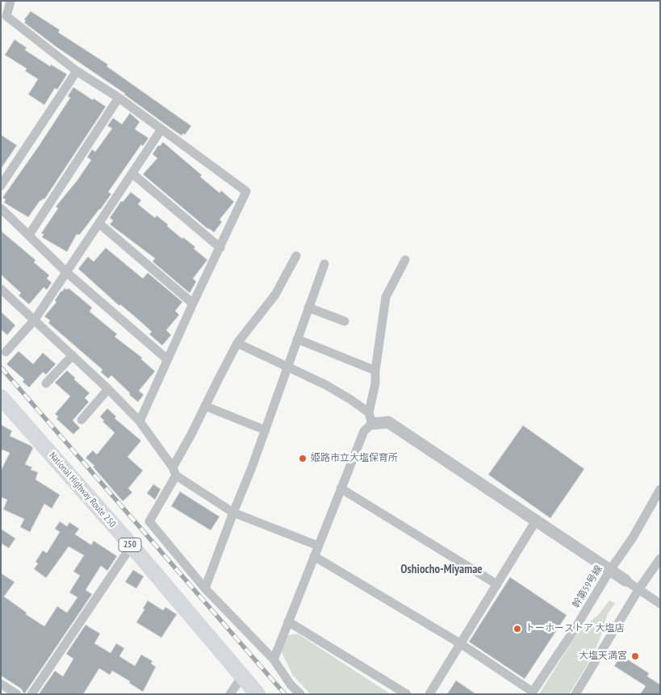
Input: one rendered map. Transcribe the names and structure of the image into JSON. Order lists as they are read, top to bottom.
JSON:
{
  "streets": {
    "highway": ["National Highway Route 250", "250"],
    "street": ["幹第59号線"]
  },
  "districts": ["Oshiocho-Miyamae"],
  "places": ["姫路市立大塩保育所", "トーホーストア 大塩店", "大塩天満宮"]
}
